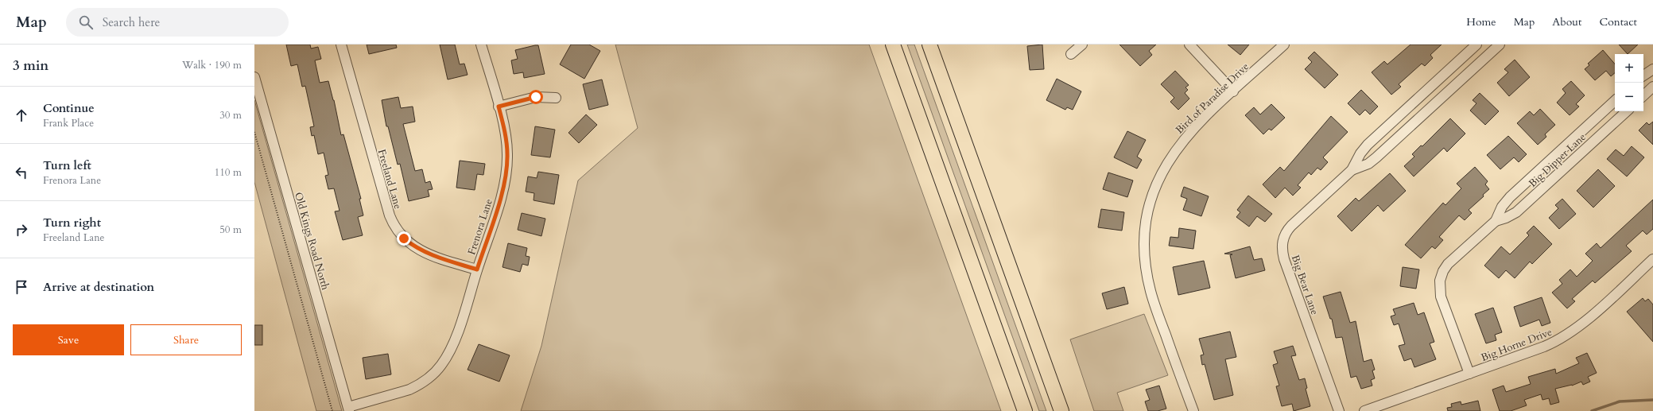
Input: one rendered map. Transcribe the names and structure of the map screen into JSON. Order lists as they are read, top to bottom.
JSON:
{
  "streets": {
    "street": [
      "Bird of Paradise Drive",
      "Big Dipper Lane",
      "Freeland Lane",
      "Frenora Lane",
      "Old Kings Road North",
      "Big Bear Lane",
      "Big Horne Drive"
    ]
  },
  "crossings": [
    ["Big Dipper Lane", "Big Horne Drive"],
    ["Freeland Lane", "Frenora Lane"],
    ["Frenora Lane", "Old Kings Road North"]
  ],
  "page": {
    "header": "Map",
    "search": "Search here",
    "nav": [
      "Home",
      "Map",
      "About",
      "Contact"
    ],
    "heading": ["3 min", "Walk · 190 m"],
    "map_buttons": ["+", "−"],
    "list": [
      ["Continue", "Frank Place", "30 m"],
      ["Turn left", "Frenora Lane", "110 m"],
      ["Turn right", "Freeland Lane", "50 m"],
      "Arrive at destination"
    ],
    "buttons": ["Save", "Share"]
  }
}
